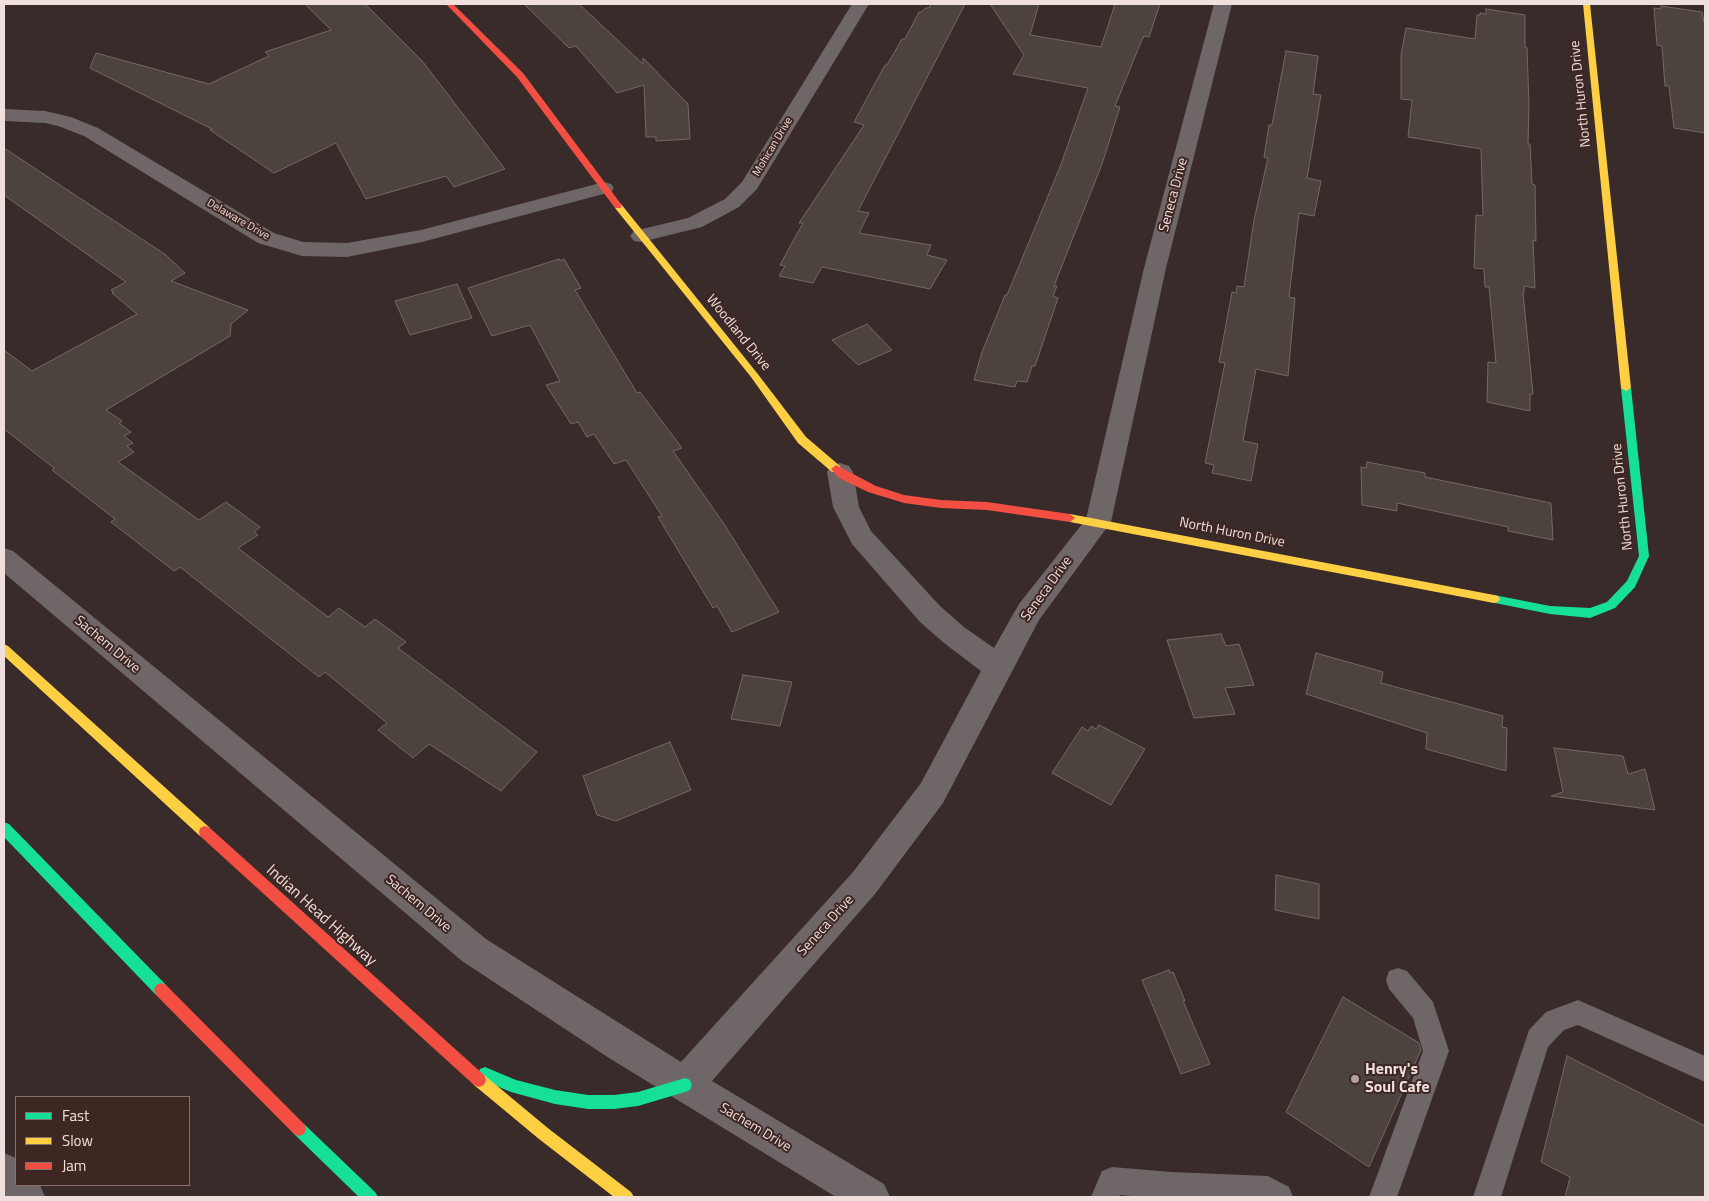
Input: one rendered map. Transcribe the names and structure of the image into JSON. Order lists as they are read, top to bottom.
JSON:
{
  "streets": {
    "street": [
      "North Huron Drive",
      "Mohican Drive",
      "Seneca Drive",
      "Delaware Drive",
      "Woodland Drive",
      "Sachem Drive",
      "Indian Head Highway"
    ]
  },
  "crossings": [
    ["North Huron Drive", "Seneca Drive"],
    ["North Huron Drive", "Woodland Drive"],
    ["Mohican Drive", "Woodland Drive"],
    ["Seneca Drive", "Woodland Drive"],
    ["Seneca Drive", "Sachem Drive"],
    ["Delaware Drive", "Woodland Drive"]
  ],
  "places": ["Henry's Soul Cafe"],
  "legend": ["Fast", "Slow", "Jam"]
}
